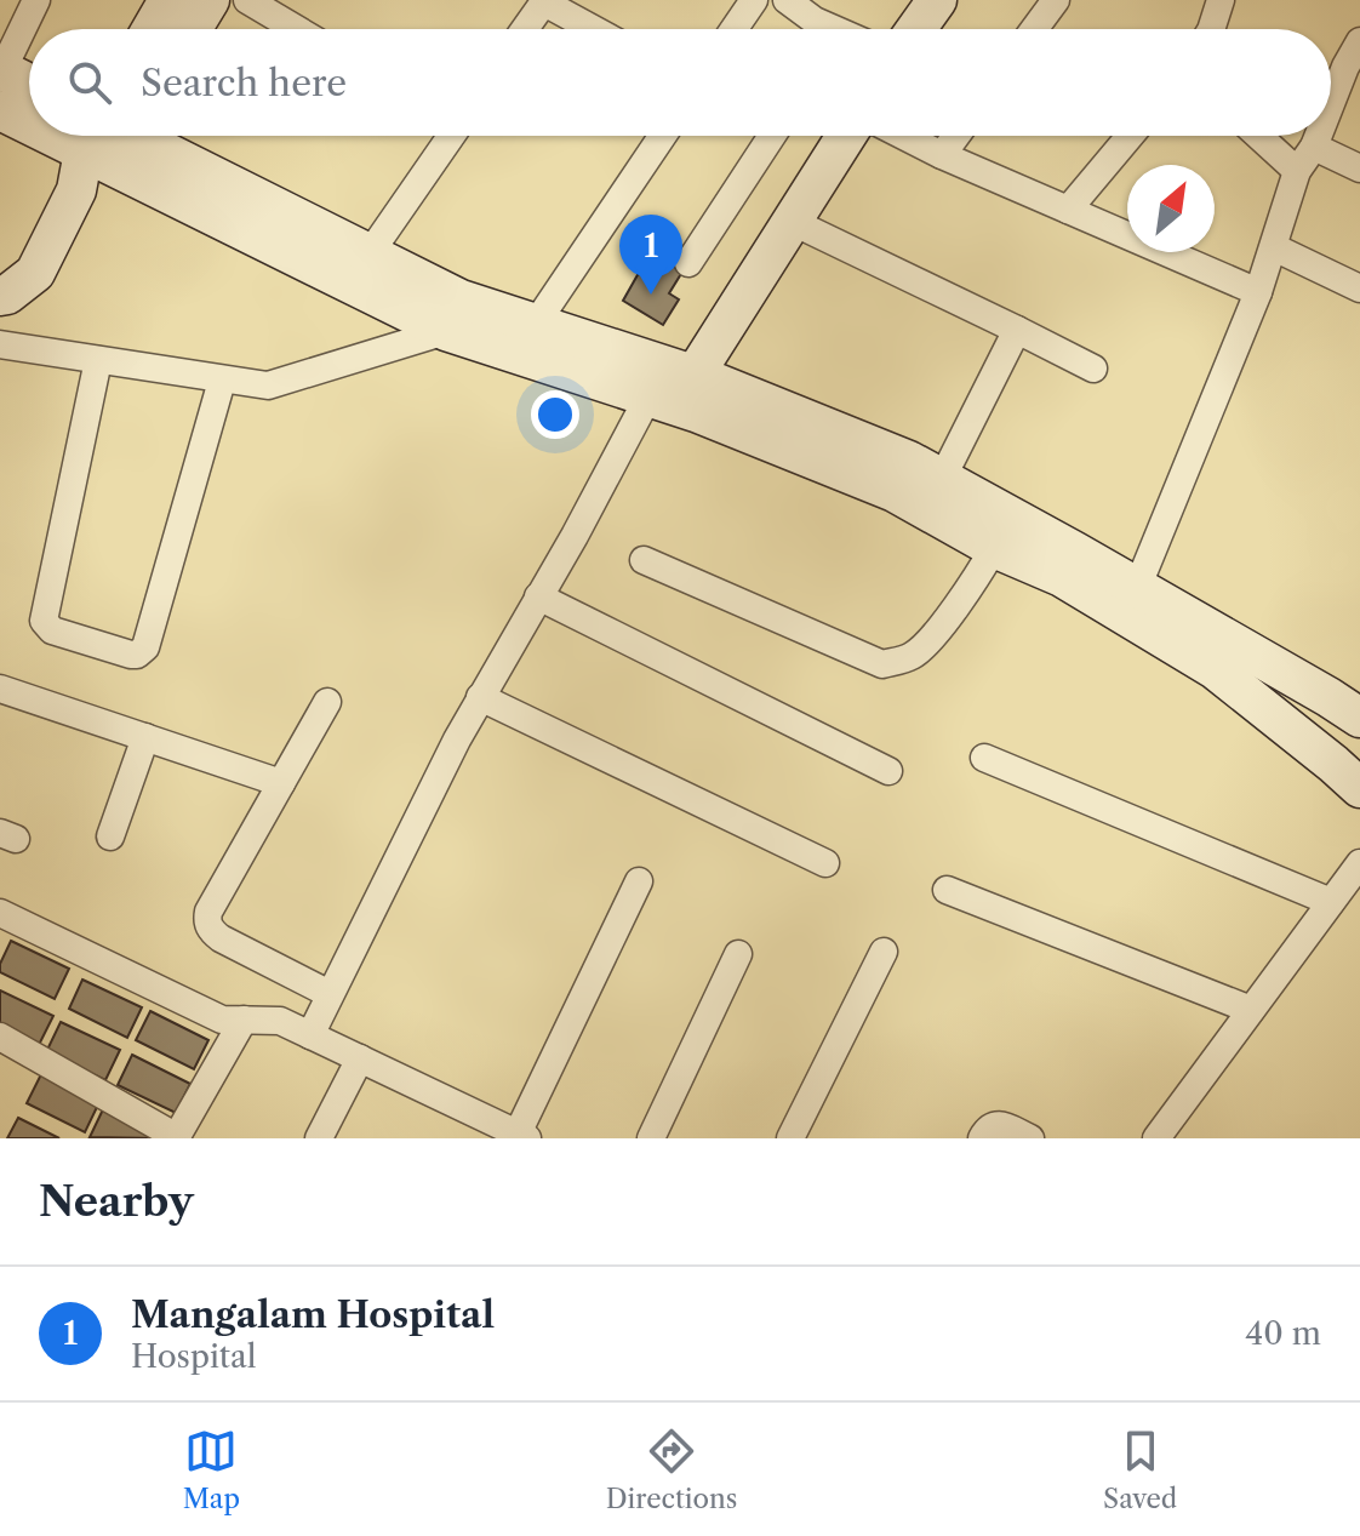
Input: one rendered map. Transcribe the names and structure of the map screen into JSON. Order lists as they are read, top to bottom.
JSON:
{
  "north": "top right",
  "page": {
    "search": "Search here",
    "pins": "1",
    "heading": "Nearby",
    "list": [
      {
        "mark": "1",
        "name": "Mangalam Hospital",
        "note": "Hospital",
        "value": "40 m"
      }
    ],
    "nav": ["Map", "Directions", "Saved"]
  }
}
